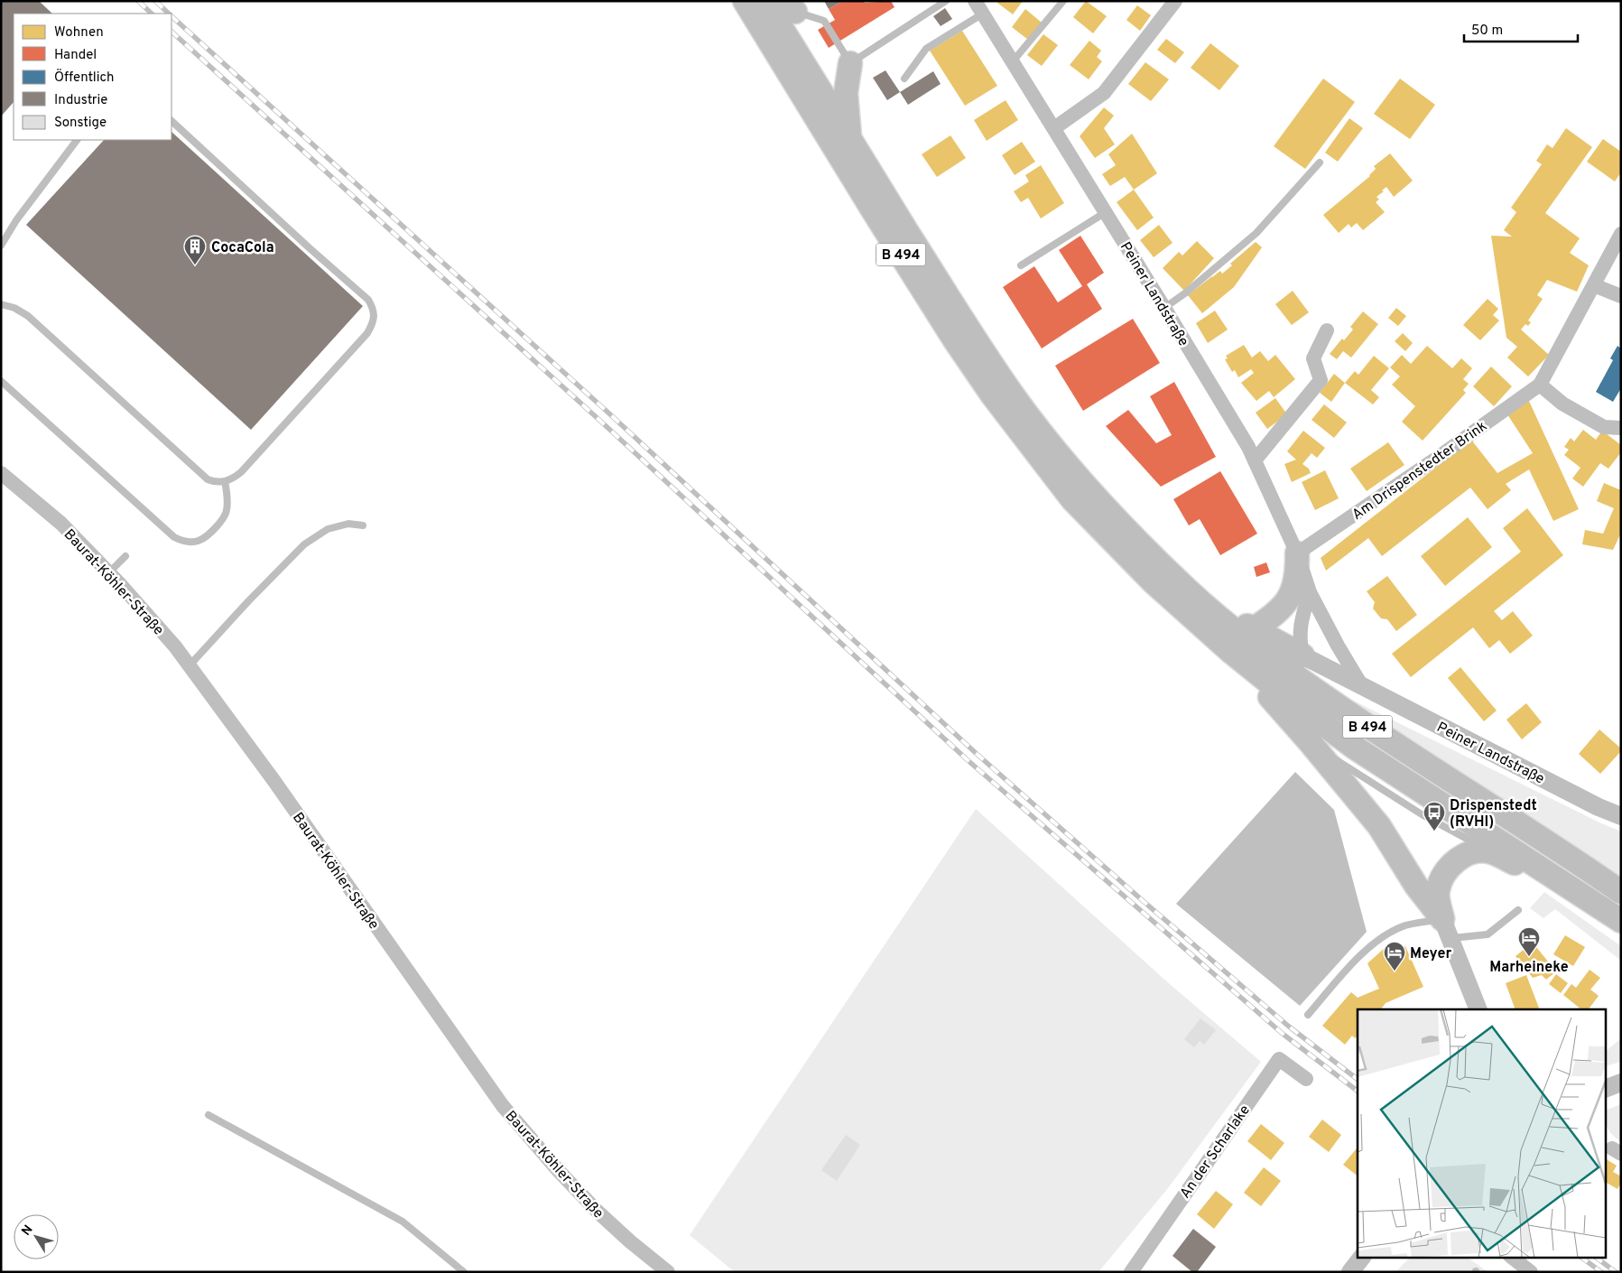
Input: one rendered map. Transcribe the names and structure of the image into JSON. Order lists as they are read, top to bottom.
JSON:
{
  "streets": {
    "highway": ["B 494"],
    "street": [
      "Peiner Landstraße",
      "Am Drispenstedter Brink",
      "Baurat-Köhler-Straße",
      "An der Scharlake"
    ]
  },
  "crossings": [
    ["Peiner Landstraße", "Am Drispenstedter Brink"]
  ],
  "places": {
    "building": ["CocaCola"],
    "bus stop": ["Drispenstedt (RVHI)"],
    "hotel": ["Marheineke", "Meyer"]
  },
  "legend": [
    "Wohnen",
    "Handel",
    "Öffentlich",
    "Industrie",
    "Sonstige"
  ],
  "scale_bar": "50 m",
  "north": "top left"
}
